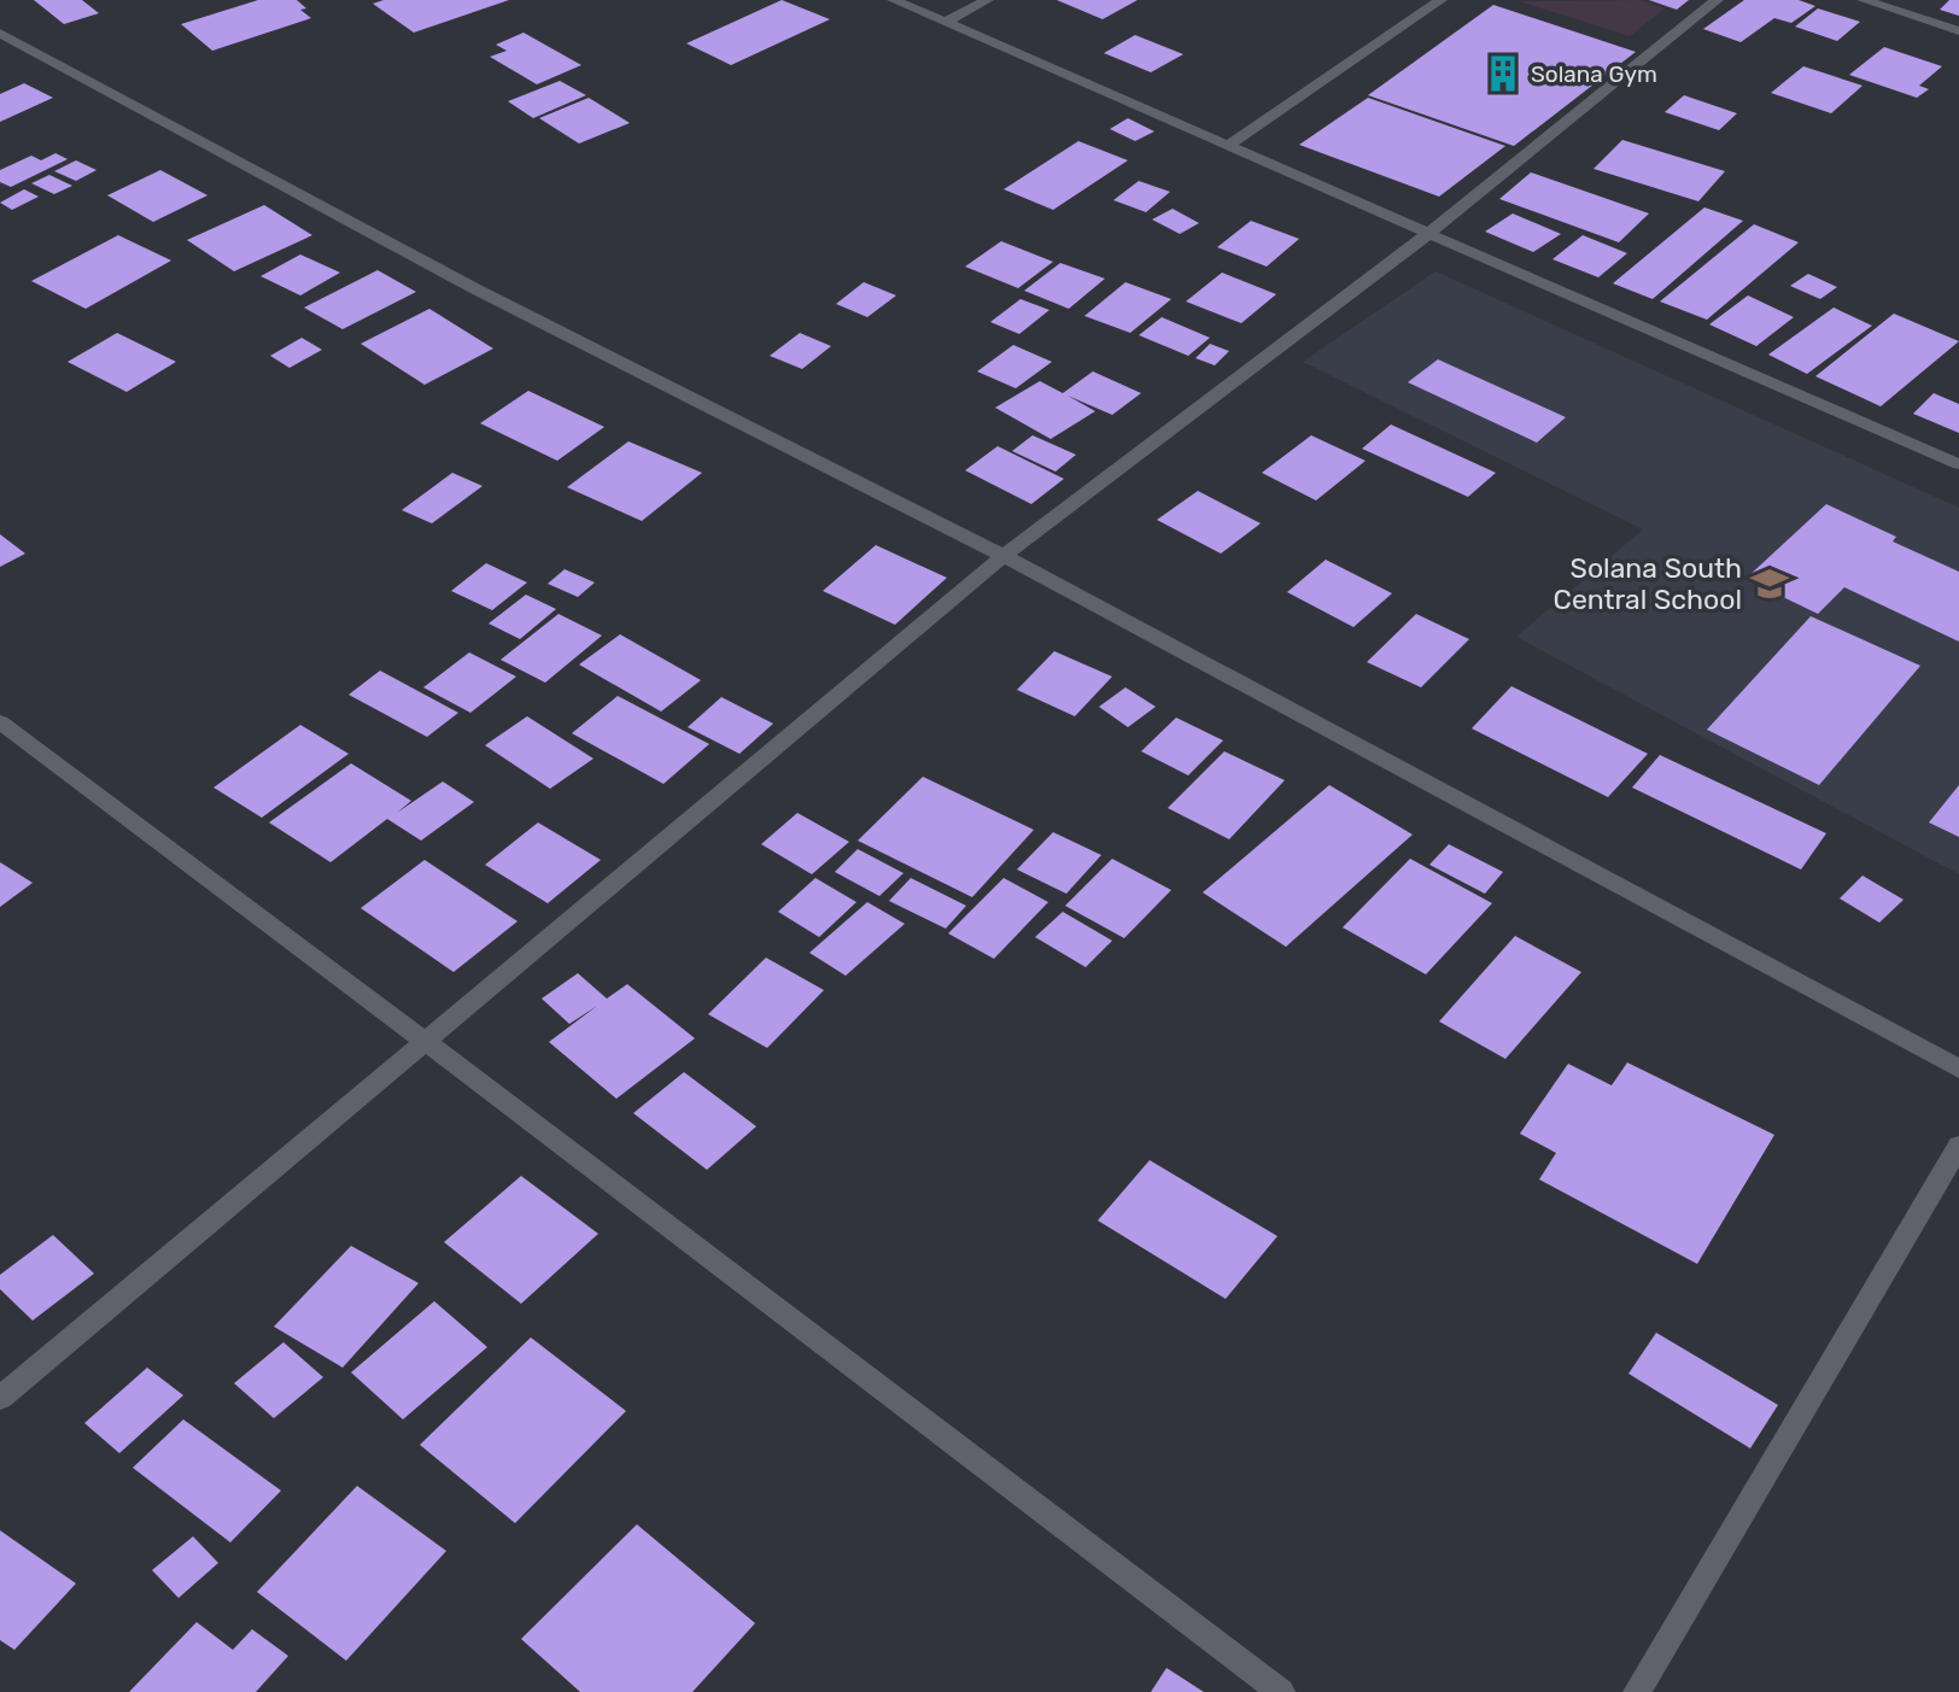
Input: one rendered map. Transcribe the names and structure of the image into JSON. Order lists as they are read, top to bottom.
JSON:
{
  "places": {
    "building": ["Solana Gym"],
    "school or university": ["Solana South Central School"]
  }
}
